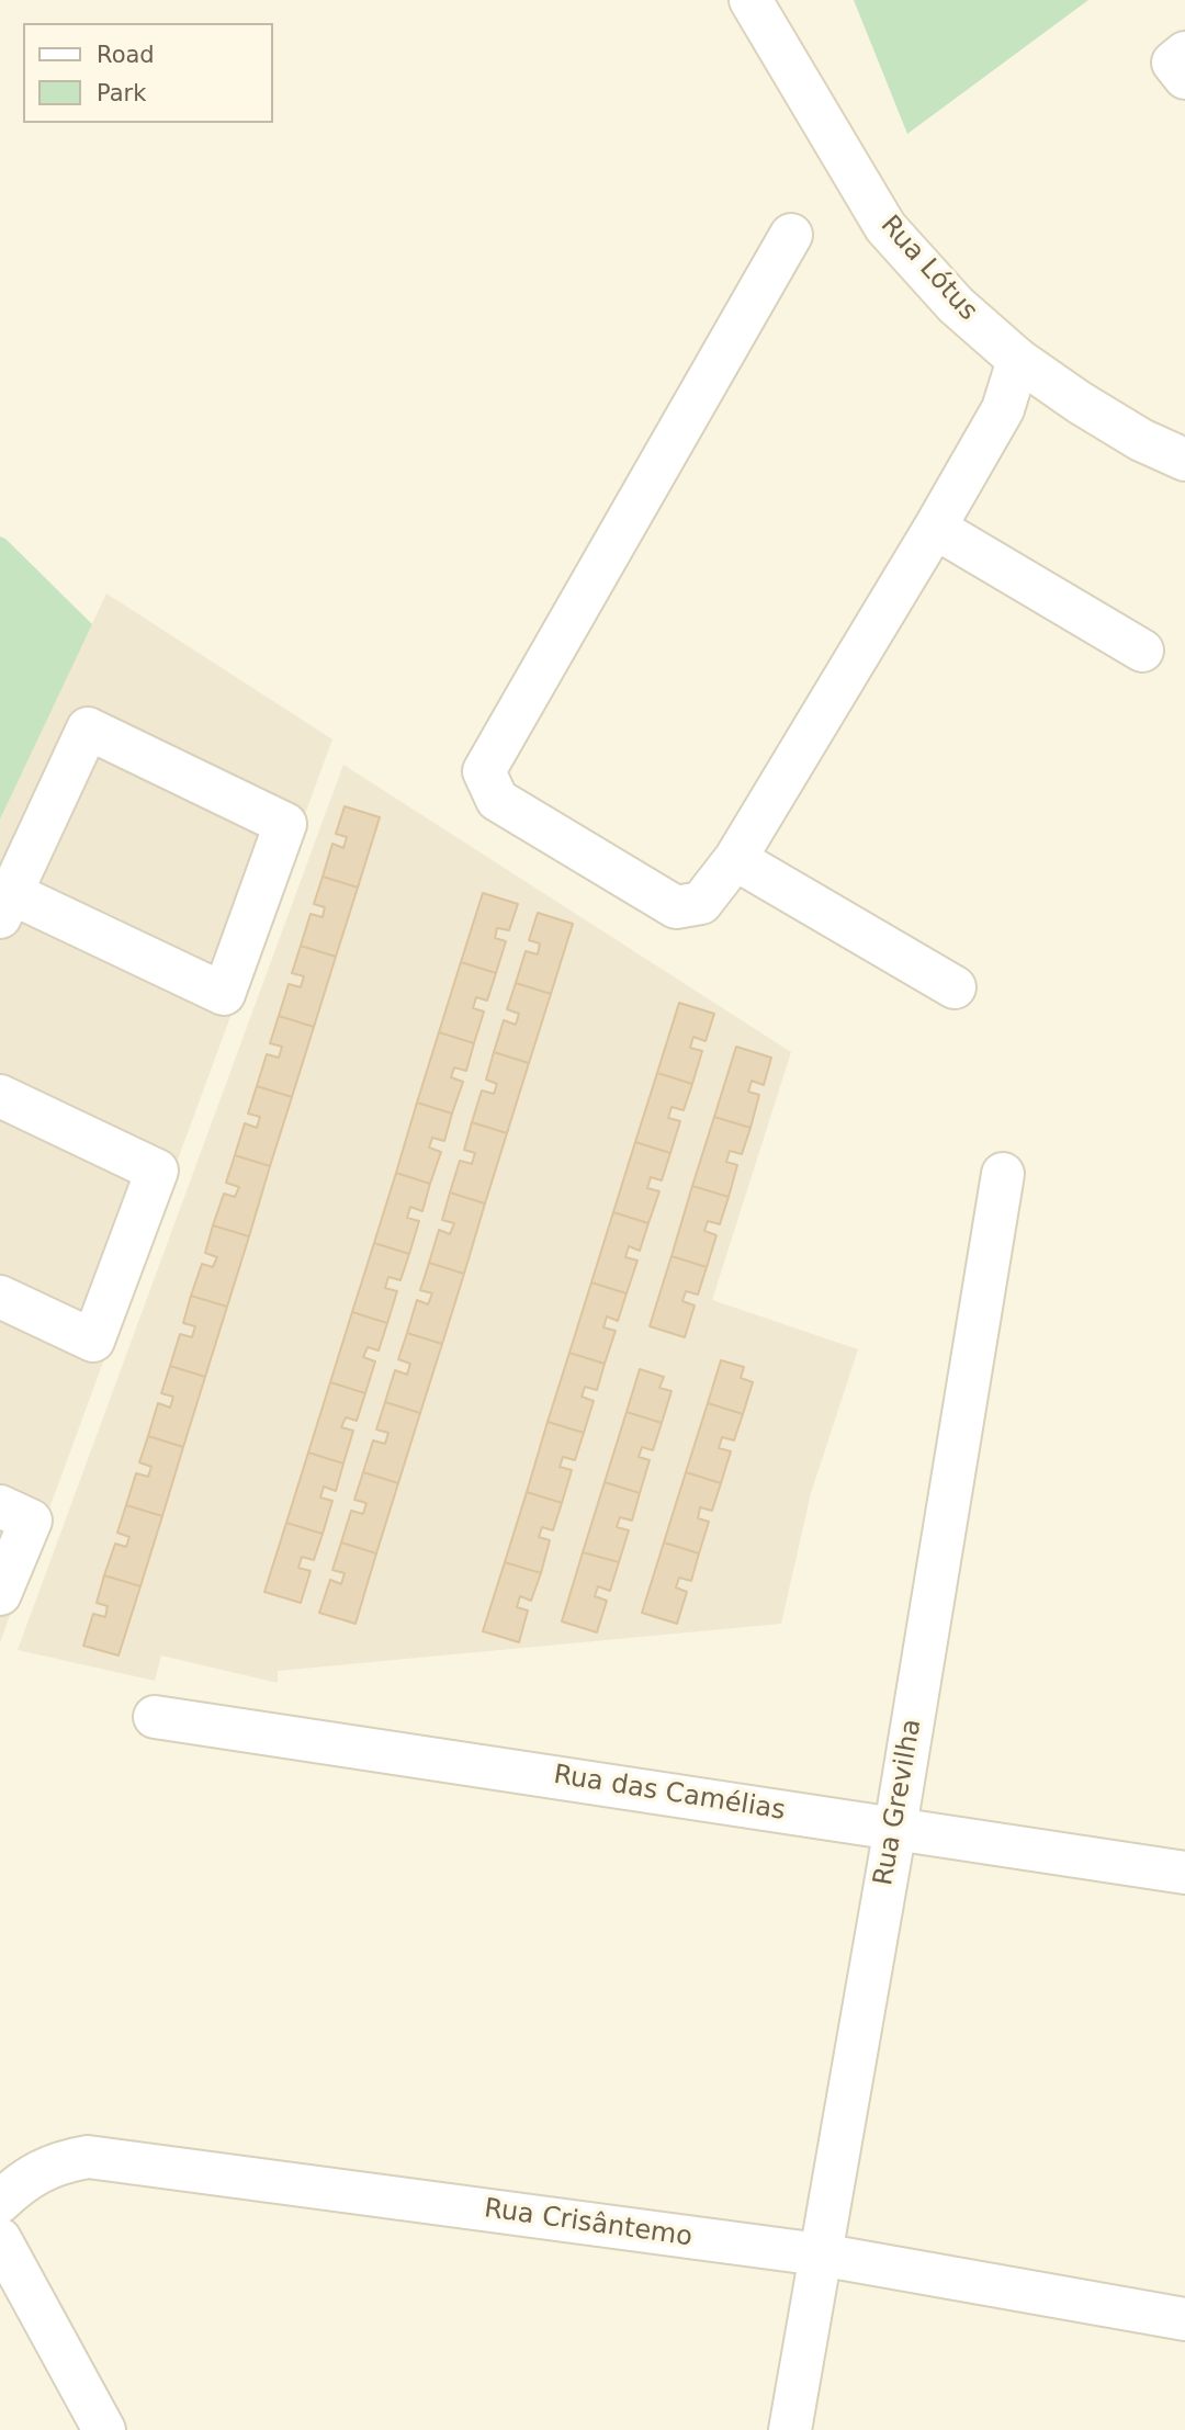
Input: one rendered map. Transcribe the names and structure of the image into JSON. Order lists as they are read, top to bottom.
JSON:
{
  "streets": {
    "street": [
      "Rua Lótus",
      "Rua das Camélias",
      "Rua Grevilha",
      "Rua Crisântemo"
    ]
  },
  "crossings": [
    ["Rua das Camélias", "Rua Grevilha"],
    ["Rua Grevilha", "Rua Crisântemo"]
  ],
  "legend": ["Road", "Park"]
}
